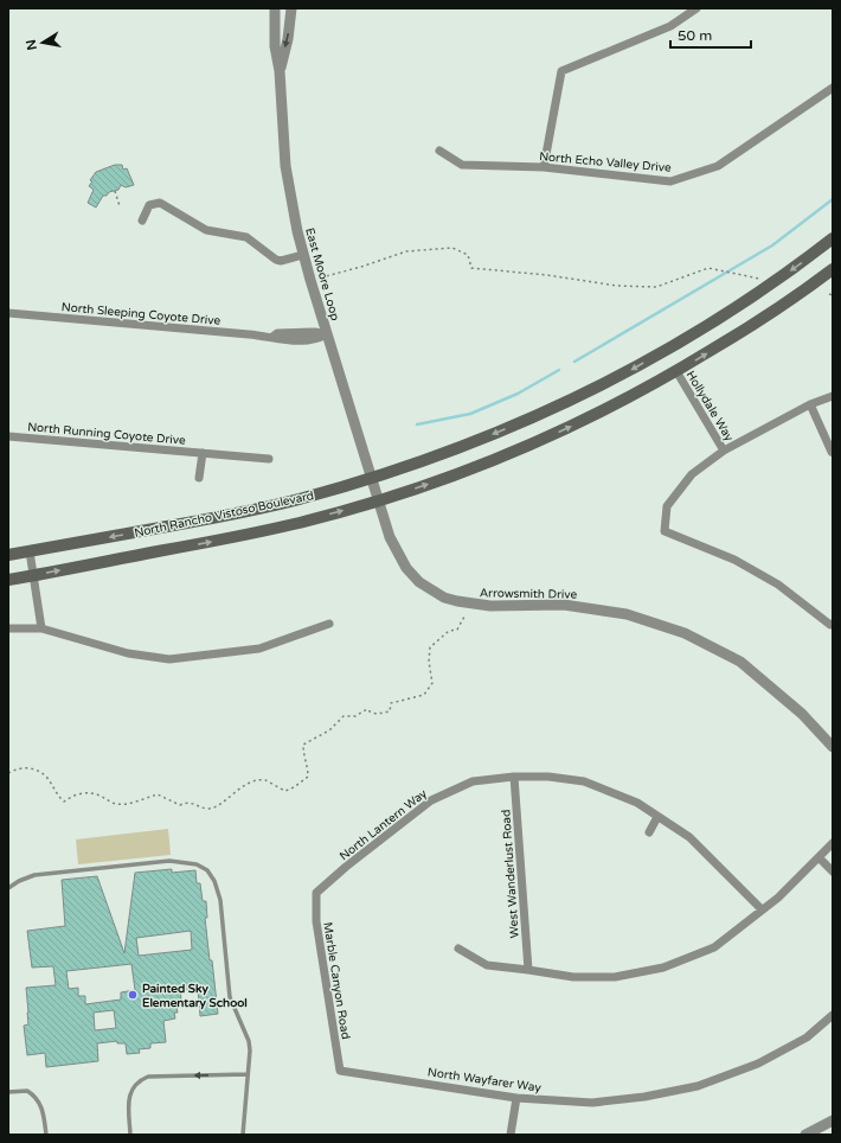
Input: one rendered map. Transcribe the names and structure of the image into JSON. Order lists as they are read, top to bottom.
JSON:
{
  "streets": {
    "main road": ["North Rancho Vistoso Boulevard"],
    "street": [
      "North Echo Valley Drive",
      "East Moore Loop",
      "North Sleeping Coyote Drive",
      "Hollydale Way",
      "North Running Coyote Drive",
      "Arrowsmith Drive",
      "North Lantern Way",
      "West Wanderlust Road",
      "Marble Canyon Road",
      "North Wayfarer Way"
    ]
  },
  "crossings": [
    ["East Moore Loop", "North Sleeping Coyote Drive"],
    ["East Moore Loop", "North Rancho Vistoso Boulevard"],
    ["East Moore Loop", "Arrowsmith Drive"],
    ["Hollydale Way", "North Rancho Vistoso Boulevard"],
    ["North Rancho Vistoso Boulevard", "Arrowsmith Drive"],
    ["North Lantern Way", "West Wanderlust Road"],
    ["North Lantern Way", "Marble Canyon Road"],
    ["Marble Canyon Road", "North Wayfarer Way"]
  ],
  "places": ["Painted Sky Elementary School"],
  "scale_bar": "50 m",
  "north": "left"
}
